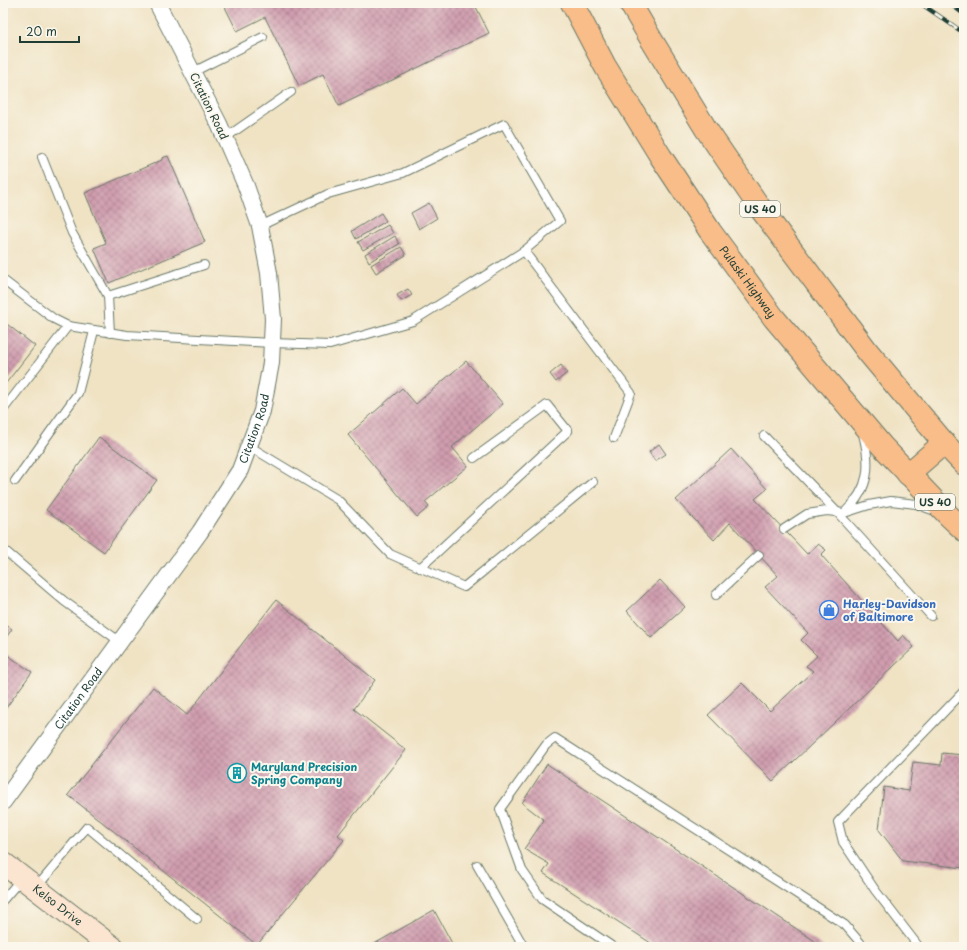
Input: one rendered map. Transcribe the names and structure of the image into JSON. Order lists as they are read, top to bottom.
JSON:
{
  "streets": {
    "highway": ["US 40", "Pulaski Highway"],
    "street": ["Citation Road", "Kelso Drive"]
  },
  "places": {
    "shop": ["Harley-Davidson of Baltimore"],
    "building": ["Maryland Precision Spring Company"]
  },
  "scale_bar": "20 m"
}
